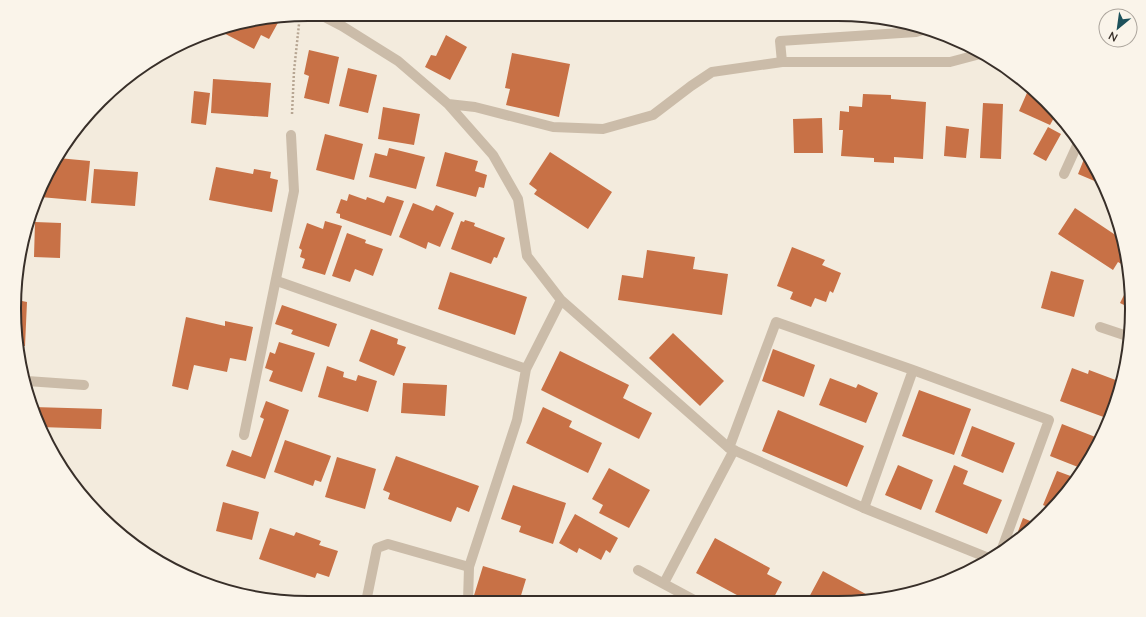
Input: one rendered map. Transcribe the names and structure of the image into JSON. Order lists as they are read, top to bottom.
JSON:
{
  "north": "bottom left"
}
